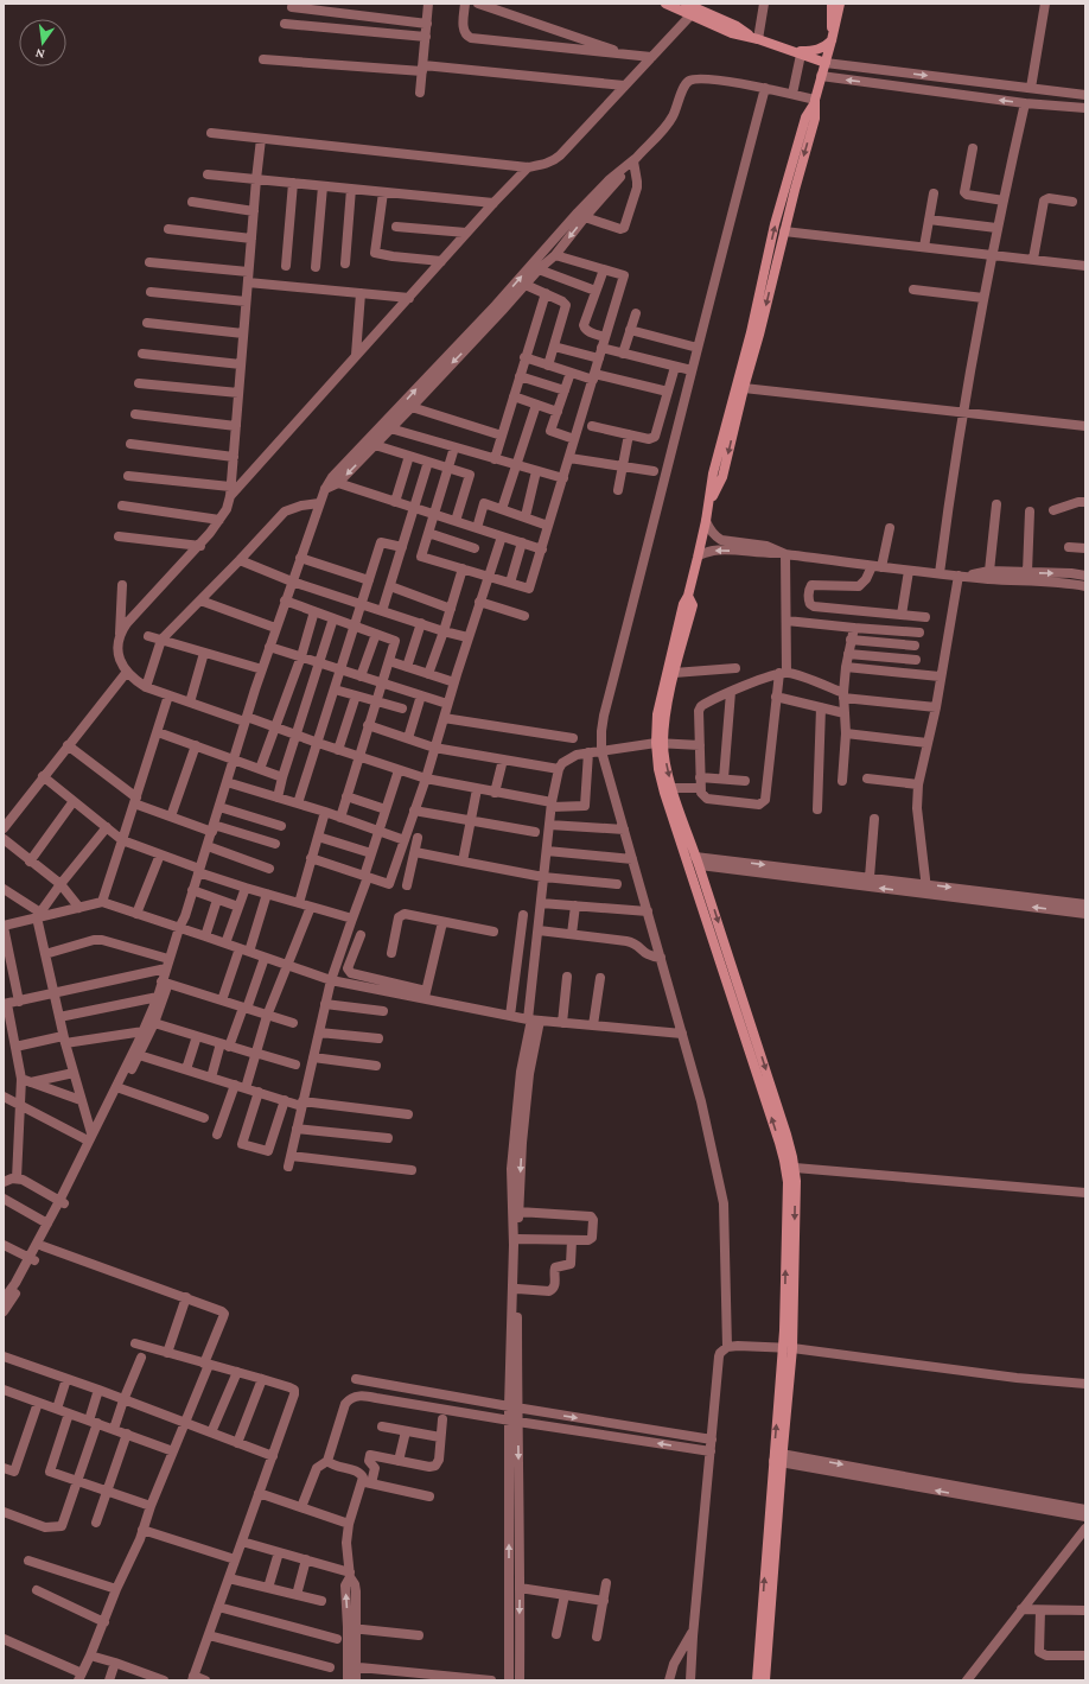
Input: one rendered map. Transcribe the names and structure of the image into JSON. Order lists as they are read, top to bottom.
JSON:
{
  "north": "bottom"
}
